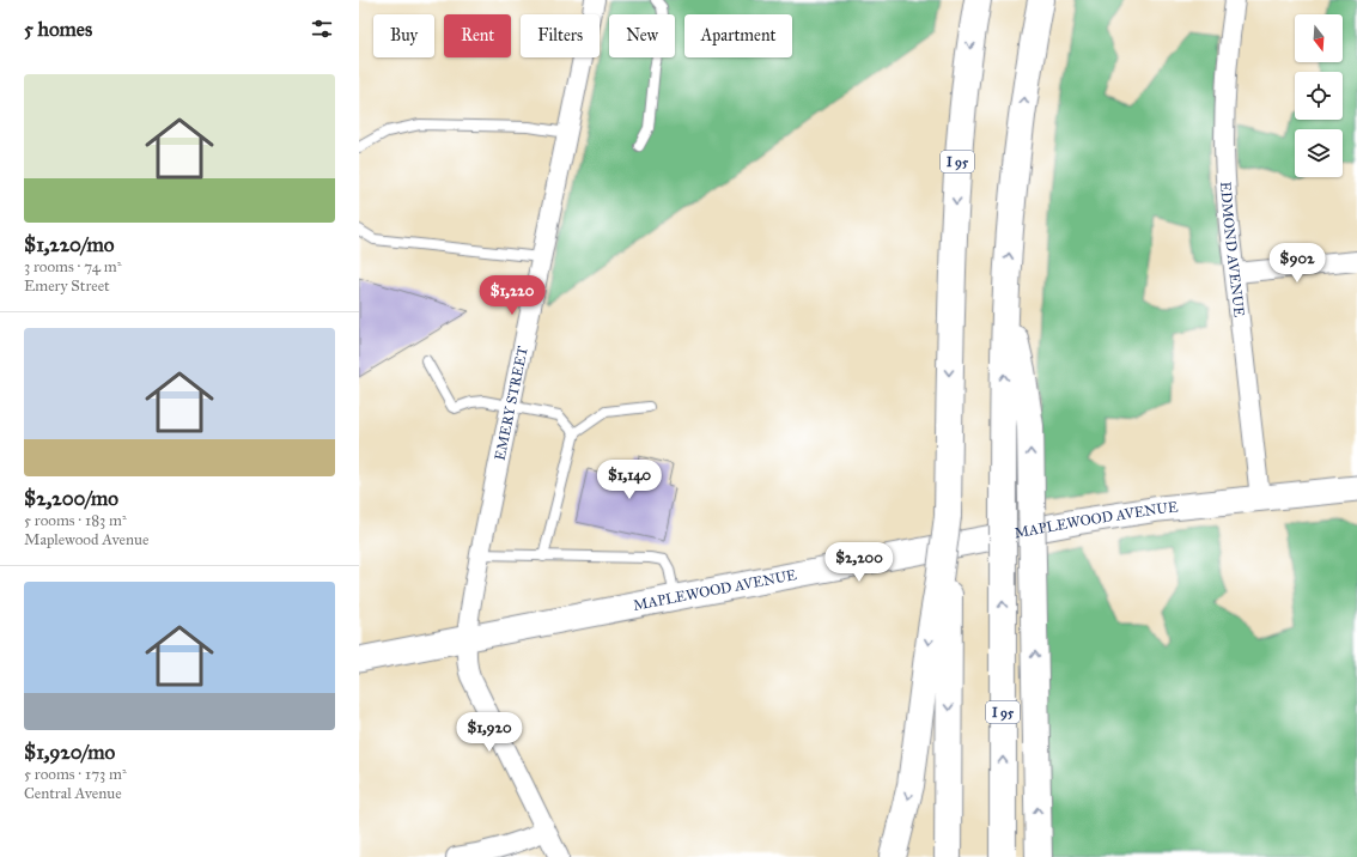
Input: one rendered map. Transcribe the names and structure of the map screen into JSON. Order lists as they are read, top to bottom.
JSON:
{
  "streets": {
    "highway": ["I 95"],
    "street": ["EDMOND AVENUE", "EMERY STREET", "MAPLEWOOD AVENUE"]
  },
  "crossings": [
    ["EDMOND AVENUE", "MAPLEWOOD AVENUE"],
    ["EMERY STREET", "MAPLEWOOD AVENUE"]
  ],
  "north": "bottom",
  "page": {
    "heading": "5 homes",
    "chip": [
      "Buy",
      "Rent",
      "Filters",
      "New",
      "Apartment"
    ],
    "list": [
      {
        "name": "$1,220/mo",
        "note": "3 rooms · 74 m² · Emery Street"
      },
      {
        "name": "$2,200/mo",
        "note": "5 rooms · 183 m² · Maplewood Avenue"
      },
      {
        "name": "$1,920/mo",
        "note": "5 rooms · 173 m² · Central Avenue"
      }
    ],
    "price": [
      "$902",
      "$1,220",
      "$1,140",
      "$2,200",
      "$1,920"
    ]
  }
}
